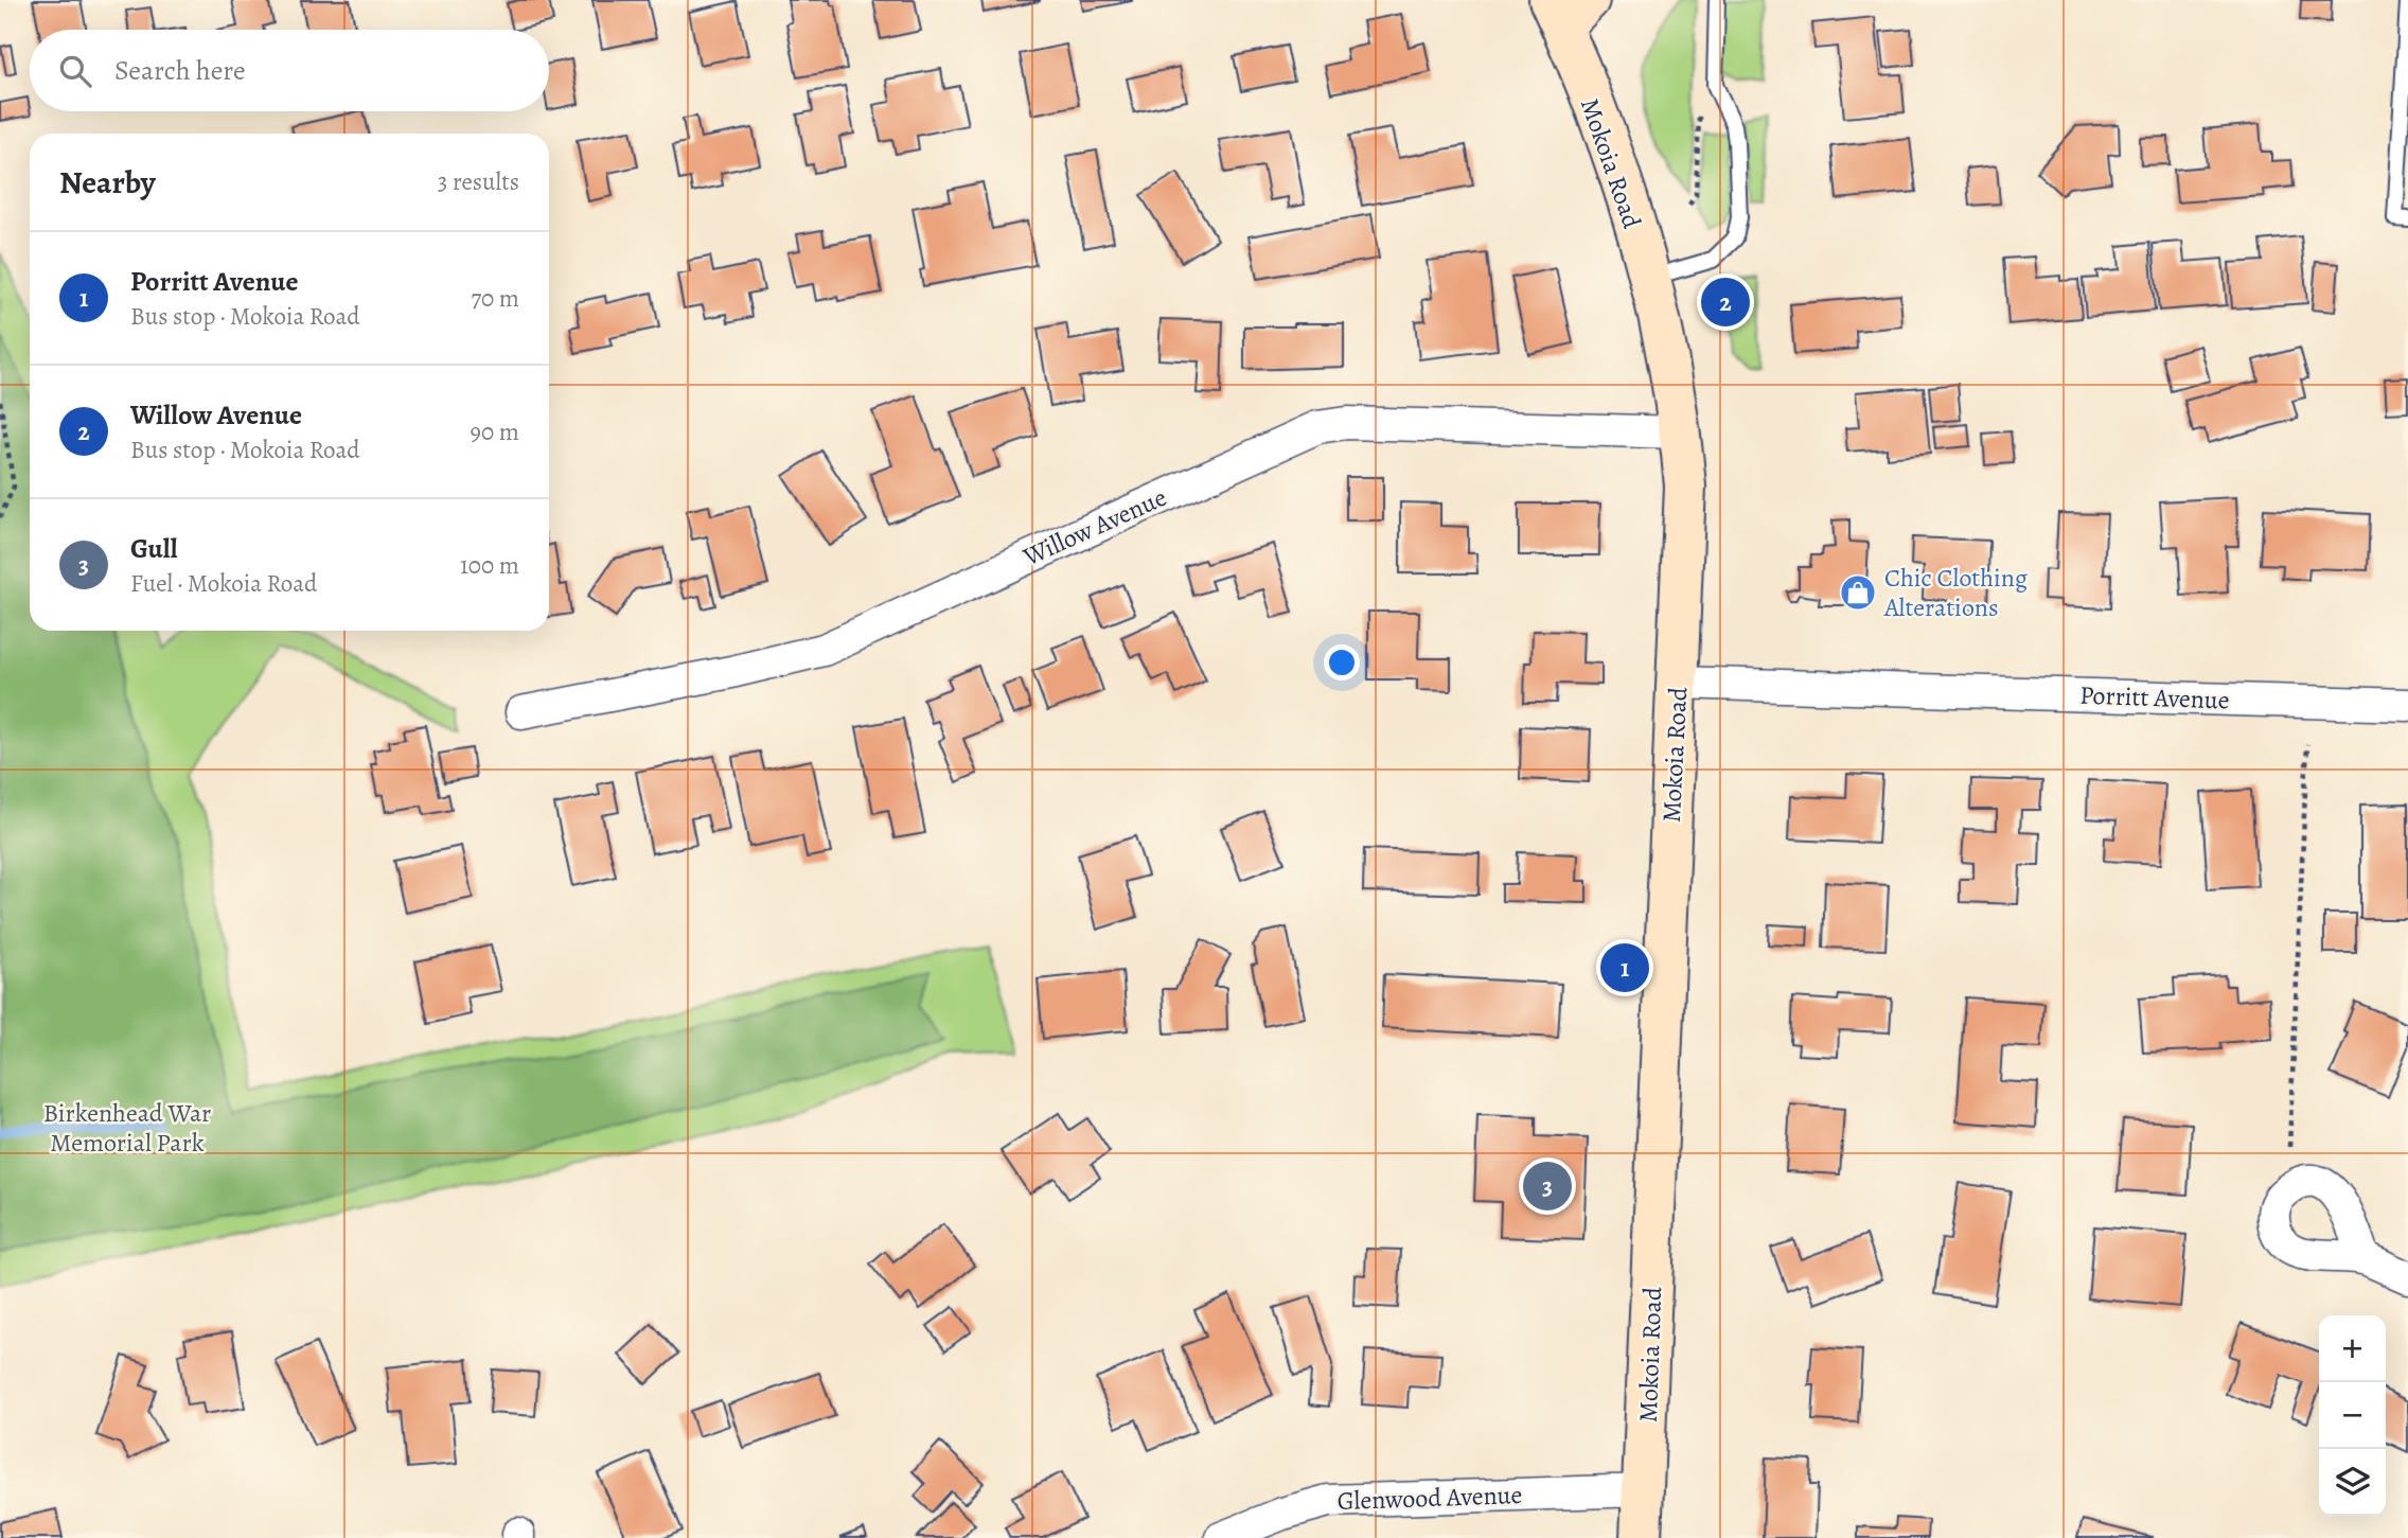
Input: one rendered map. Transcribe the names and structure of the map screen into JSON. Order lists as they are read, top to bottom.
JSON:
{
  "streets": {
    "main road": ["Mokoia Road"],
    "street": ["Willow Avenue", "Porritt Avenue", "Glenwood Avenue"]
  },
  "crossings": [
    ["Mokoia Road", "Willow Avenue"],
    ["Mokoia Road", "Porritt Avenue"],
    ["Mokoia Road", "Glenwood Avenue"]
  ],
  "parks": ["Birkenhead War Memorial Park"],
  "places": {
    "shop": ["Chic Clothing Alterations"]
  },
  "page": {
    "search": "Search here",
    "heading": ["Nearby", "3 results"],
    "list": [
      {
        "mark": "1",
        "name": "Porritt Avenue",
        "note": "Bus stop · Mokoia Road",
        "value": "70 m"
      },
      {
        "mark": "2",
        "name": "Willow Avenue",
        "note": "Bus stop · Mokoia Road",
        "value": "90 m"
      },
      {
        "mark": "3",
        "name": "Gull",
        "note": "Fuel · Mokoia Road",
        "value": "100 m"
      }
    ],
    "pins": ["2", "1", "3"],
    "map_buttons": ["+", "−"]
  }
}
